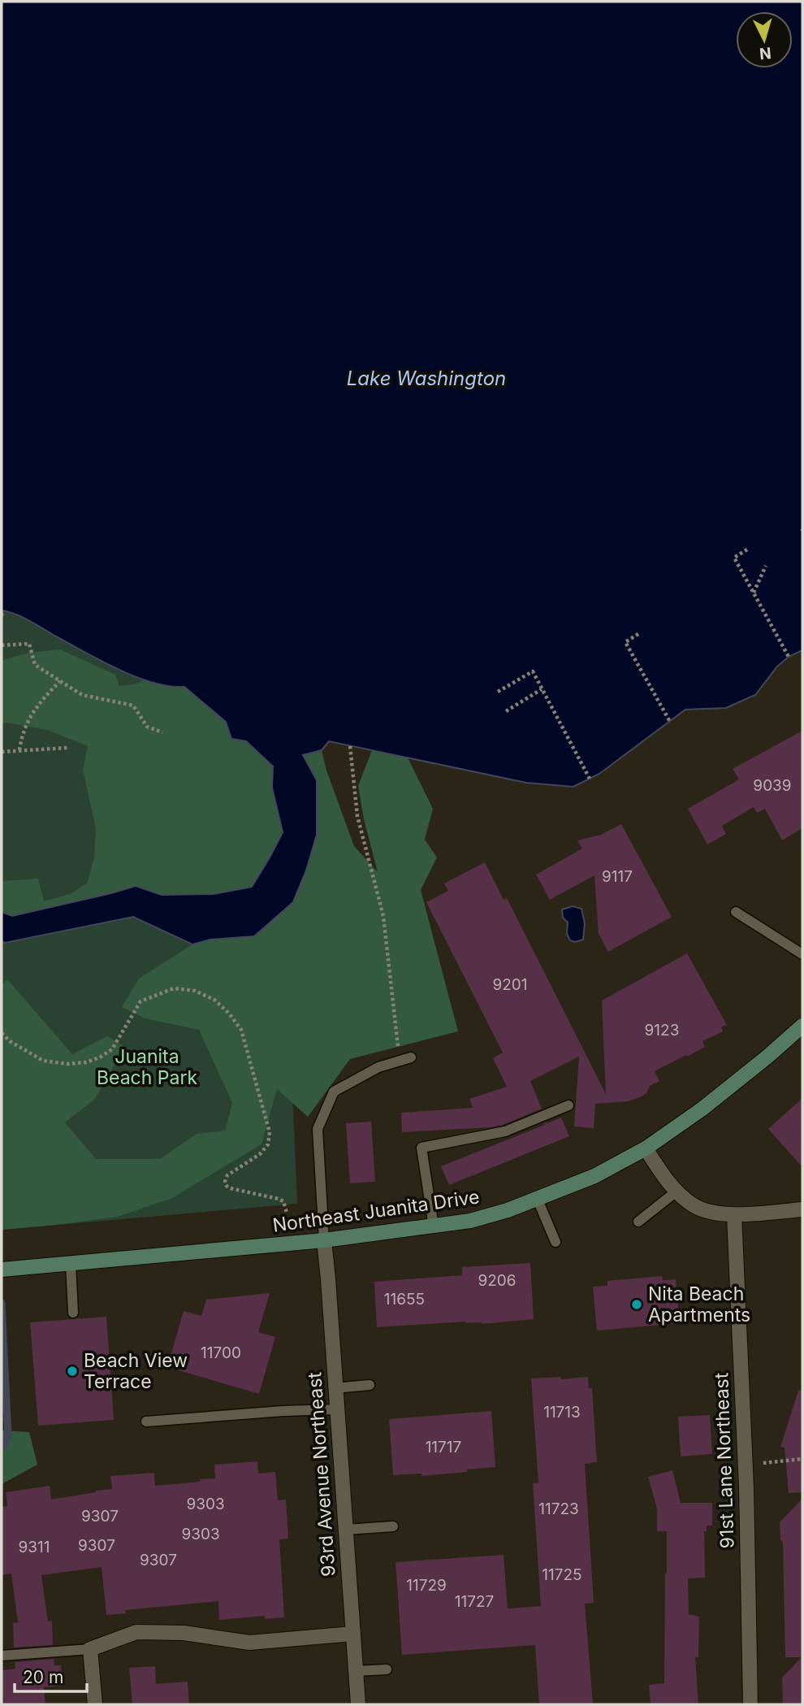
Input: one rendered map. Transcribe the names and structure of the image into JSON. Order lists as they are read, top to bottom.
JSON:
{
  "streets": {
    "main road": ["Northeast Juanita Drive"],
    "street": ["91st Lane Northeast", "93rd Avenue Northeast"]
  },
  "crossings": [
    ["Northeast Juanita Drive", "93rd Avenue Northeast"]
  ],
  "water": ["Lake Washington"],
  "parks": ["Juanita Beach Park"],
  "places": ["Nita Beach Apartments", "Beach View Terrace"],
  "house_numbers": [
    "9039",
    "9117",
    "9201",
    "9123",
    "9206",
    "11655",
    "11700",
    "11713",
    "11717",
    "9303",
    "11723",
    "9307",
    "9303",
    "9307",
    "9311",
    "9307",
    "11725",
    "11729",
    "11727"
  ],
  "scale_bar": "20 m",
  "north": "bottom"
}
